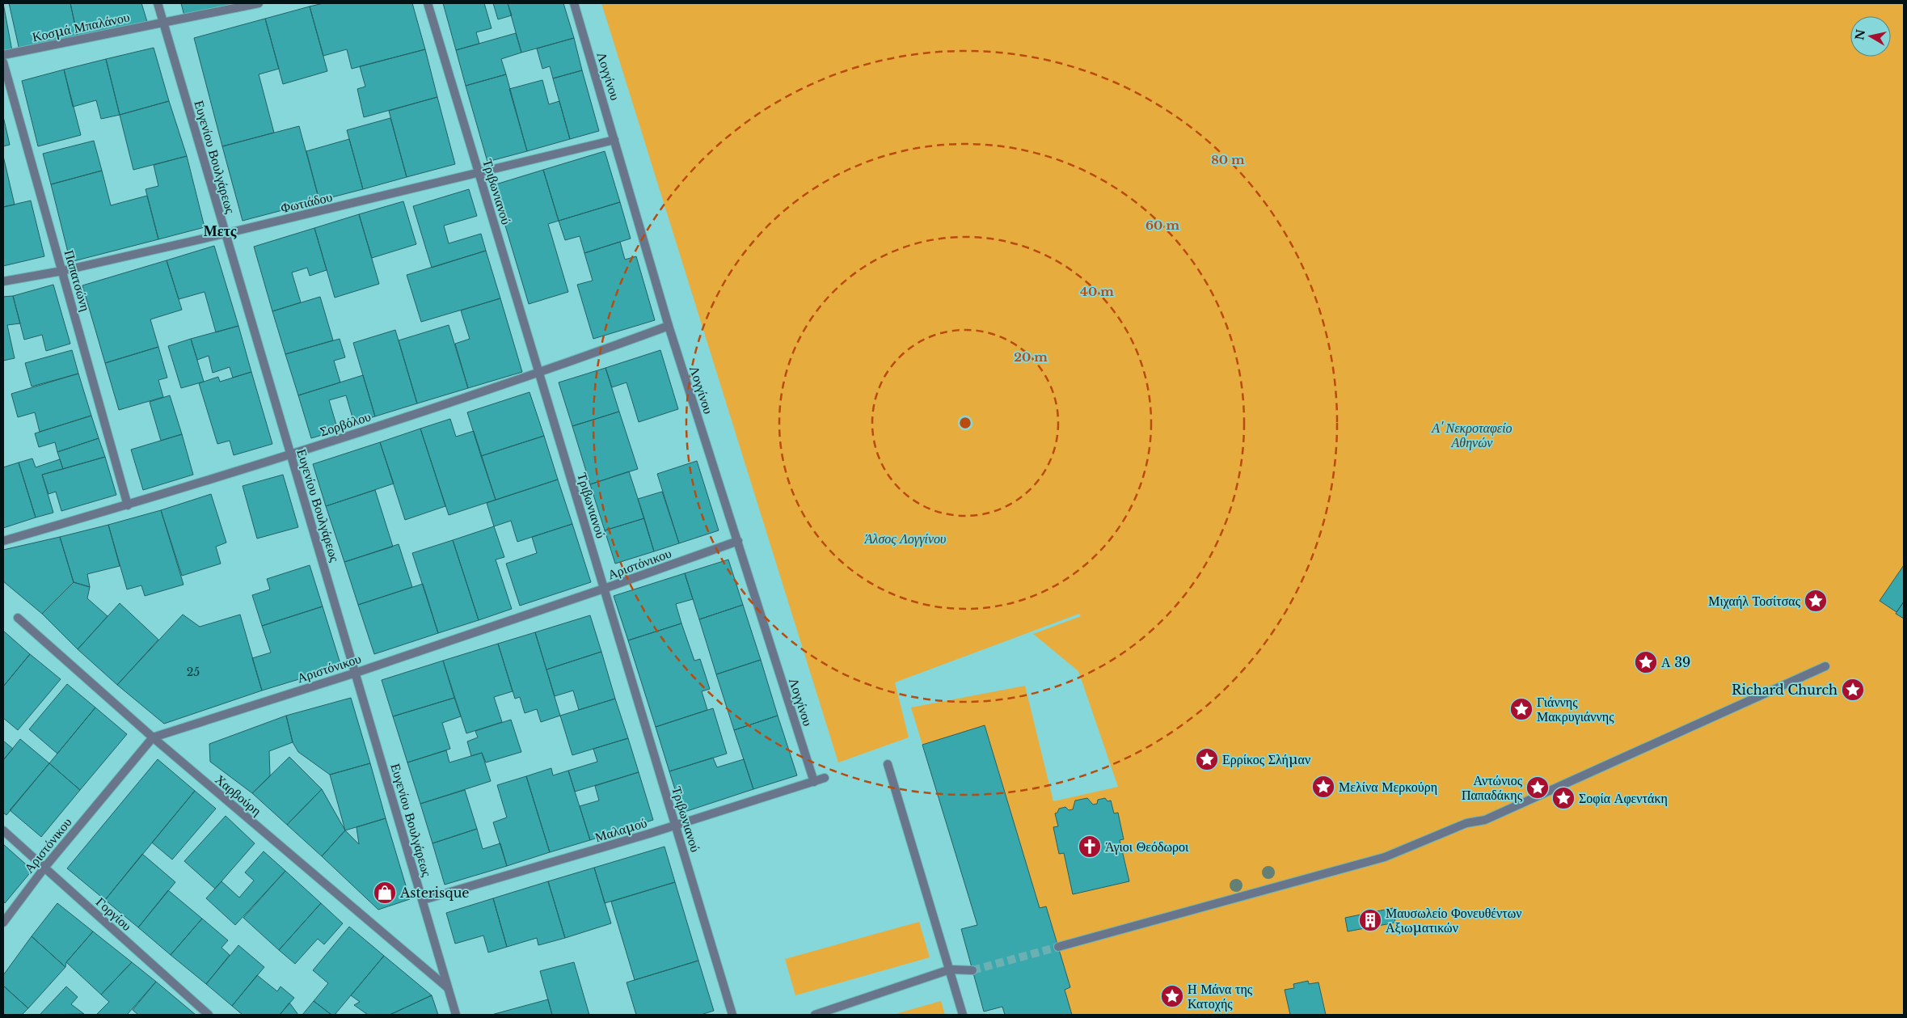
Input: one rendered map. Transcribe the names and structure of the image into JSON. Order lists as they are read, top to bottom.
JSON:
{
  "streets": {
    "street": [
      "Κοσμά Μπαλάνου",
      "Λογγίνου",
      "Ευγενίου Βουλγάρεως",
      "Τριβωνιανού",
      "Φωτιάδου",
      "Παπατσώνη",
      "Σορβόλου",
      "Αριστόνικου",
      "Χαρβούρη",
      "Μαλαμού",
      "Γοργίου"
    ]
  },
  "crossings": [
    ["Κοσμά Μπαλάνου", "Ευγενίου Βουλγάρεως"],
    ["Λογγίνου", "Φωτιάδου"],
    ["Λογγίνου", "Σορβόλου"],
    ["Λογγίνου", "Αριστόνικου"],
    ["Λογγίνου", "Μαλαμού"],
    ["Ευγενίου Βουλγάρεως", "Φωτιάδου"],
    ["Ευγενίου Βουλγάρεως", "Σορβόλου"],
    ["Ευγενίου Βουλγάρεως", "Αριστόνικου"],
    ["Ευγενίου Βουλγάρεως", "Χαρβούρη"],
    ["Ευγενίου Βουλγάρεως", "Μαλαμού"],
    ["Τριβωνιανού", "Φωτιάδου"],
    ["Τριβωνιανού", "Σορβόλου"],
    ["Τριβωνιανού", "Αριστόνικου"],
    ["Τριβωνιανού", "Μαλαμού"],
    ["Φωτιάδου", "Παπατσώνη"],
    ["Παπατσώνη", "Σορβόλου"],
    ["Αριστόνικου", "Χαρβούρη"],
    ["Αριστόνικου", "Γοργίου"]
  ],
  "districts": ["Μετς"],
  "parks": ["Α' Νεκροταφείο Αθηνών", "Άλσος Λογγίνου"],
  "places": {
    "place": [
      "Μιχαήλ Τοσίτσας",
      "Α 39",
      "Richard Church",
      "Γιάννης Μακρυγιάννης",
      "Ερρίκος Σλήμαν",
      "Μελίνα Μερκούρη",
      "Αντώνιος Παπαδάκης",
      "Σοφία Αφεντάκη",
      "Η Μάνα της Κατοχής"
    ],
    "church": ["Άγιοι Θεόδωροι"],
    "shop": ["Asterisque"],
    "building": ["Μαυσωλείο Φονευθέντων Αξιωματικών"]
  },
  "house_numbers": ["25"],
  "north": "left",
  "rings": [
    "80 m",
    "60 m",
    "40 m",
    "20 m"
  ]
}
